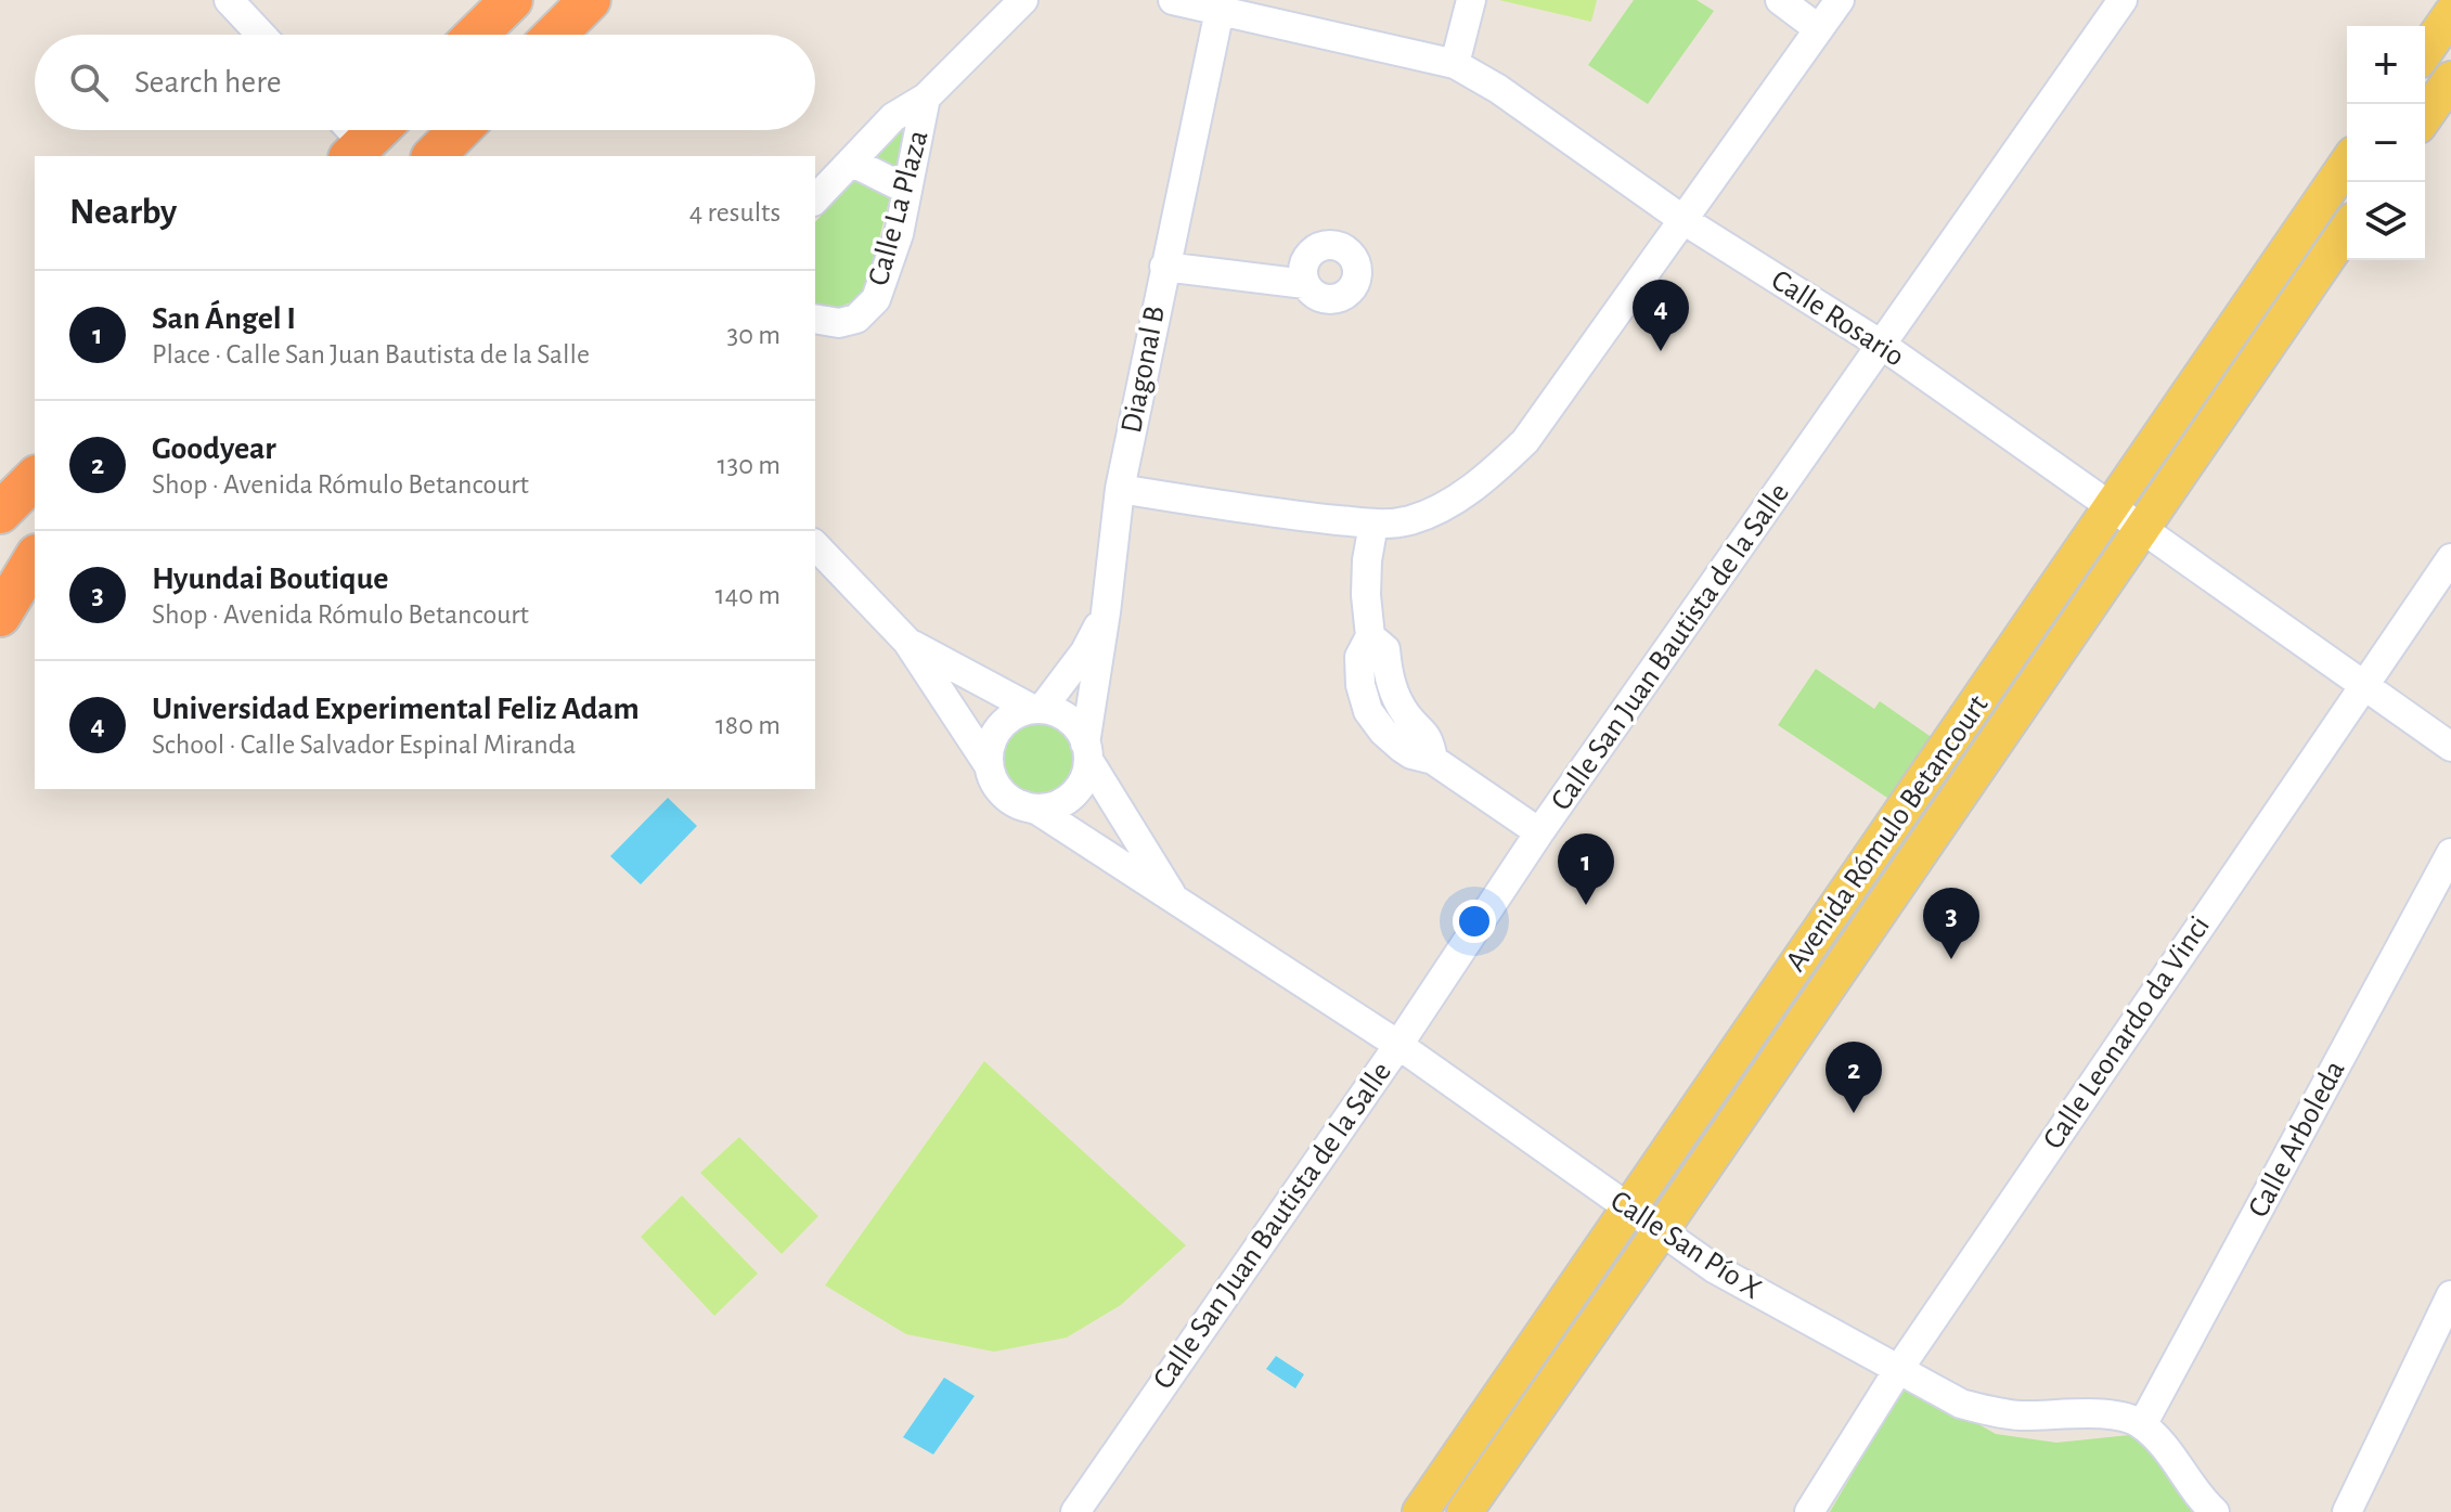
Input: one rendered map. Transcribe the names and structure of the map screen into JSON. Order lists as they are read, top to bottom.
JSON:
{
  "streets": {
    "main road": ["Avenida Rómulo Betancourt"],
    "street": [
      "Calle La Plaza",
      "Calle Rosario",
      "Diagonal B",
      "Calle San Juan Bautista de la Salle",
      "Calle Leonardo da Vinci",
      "Calle Arboleda",
      "Calle San Pío X"
    ]
  },
  "crossings": [
    ["Calle Rosario", "Diagonal B"],
    ["Calle Rosario", "Calle San Juan Bautista de la Salle"],
    ["Calle Rosario", "Avenida Rómulo Betancourt"],
    ["Calle Rosario", "Calle Leonardo da Vinci"],
    ["Diagonal B", "Calle San Pío X"],
    ["Calle San Juan Bautista de la Salle", "Calle San Pío X"],
    ["Avenida Rómulo Betancourt", "Calle San Pío X"],
    ["Calle Leonardo da Vinci", "Calle San Pío X"],
    ["Calle Arboleda", "Calle San Pío X"]
  ],
  "page": {
    "map_buttons": ["+", "−"],
    "search": "Search here",
    "heading": ["Nearby", "4 results"],
    "list": [
      {
        "mark": "1",
        "name": "San Ángel I",
        "note": "Place · Calle San Juan Bautista de la Salle",
        "value": "30 m"
      },
      {
        "mark": "2",
        "name": "Goodyear",
        "note": "Shop · Avenida Rómulo Betancourt",
        "value": "130 m"
      },
      {
        "mark": "3",
        "name": "Hyundai Boutique",
        "note": "Shop · Avenida Rómulo Betancourt",
        "value": "140 m"
      },
      {
        "mark": "4",
        "name": "Universidad Experimental Feliz Adam",
        "note": "School · Calle Salvador Espinal Miranda",
        "value": "180 m"
      }
    ],
    "pins": [
      "4",
      "1",
      "3",
      "2"
    ]
  }
}
